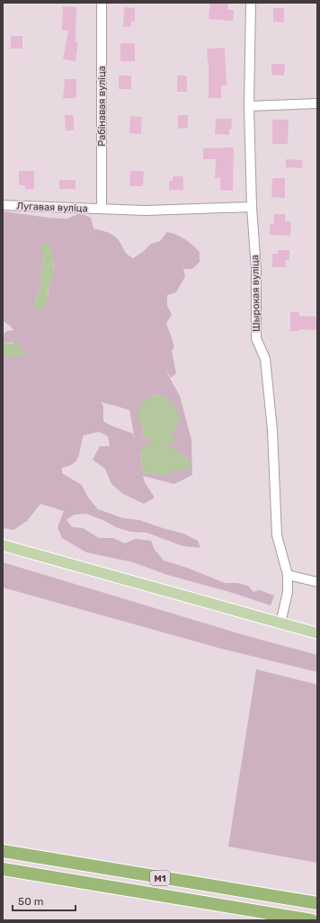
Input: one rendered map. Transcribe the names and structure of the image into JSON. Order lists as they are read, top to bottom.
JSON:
{
  "streets": {
    "highway": ["М1"],
    "street": ["Рабінавая вуліца", "Лугавая вуліца", "Шырокая вуліца"]
  },
  "crossings": [
    ["Рабінавая вуліца", "Лугавая вуліца"],
    ["Лугавая вуліца", "Шырокая вуліца"]
  ],
  "scale_bar": "50 m"
}
